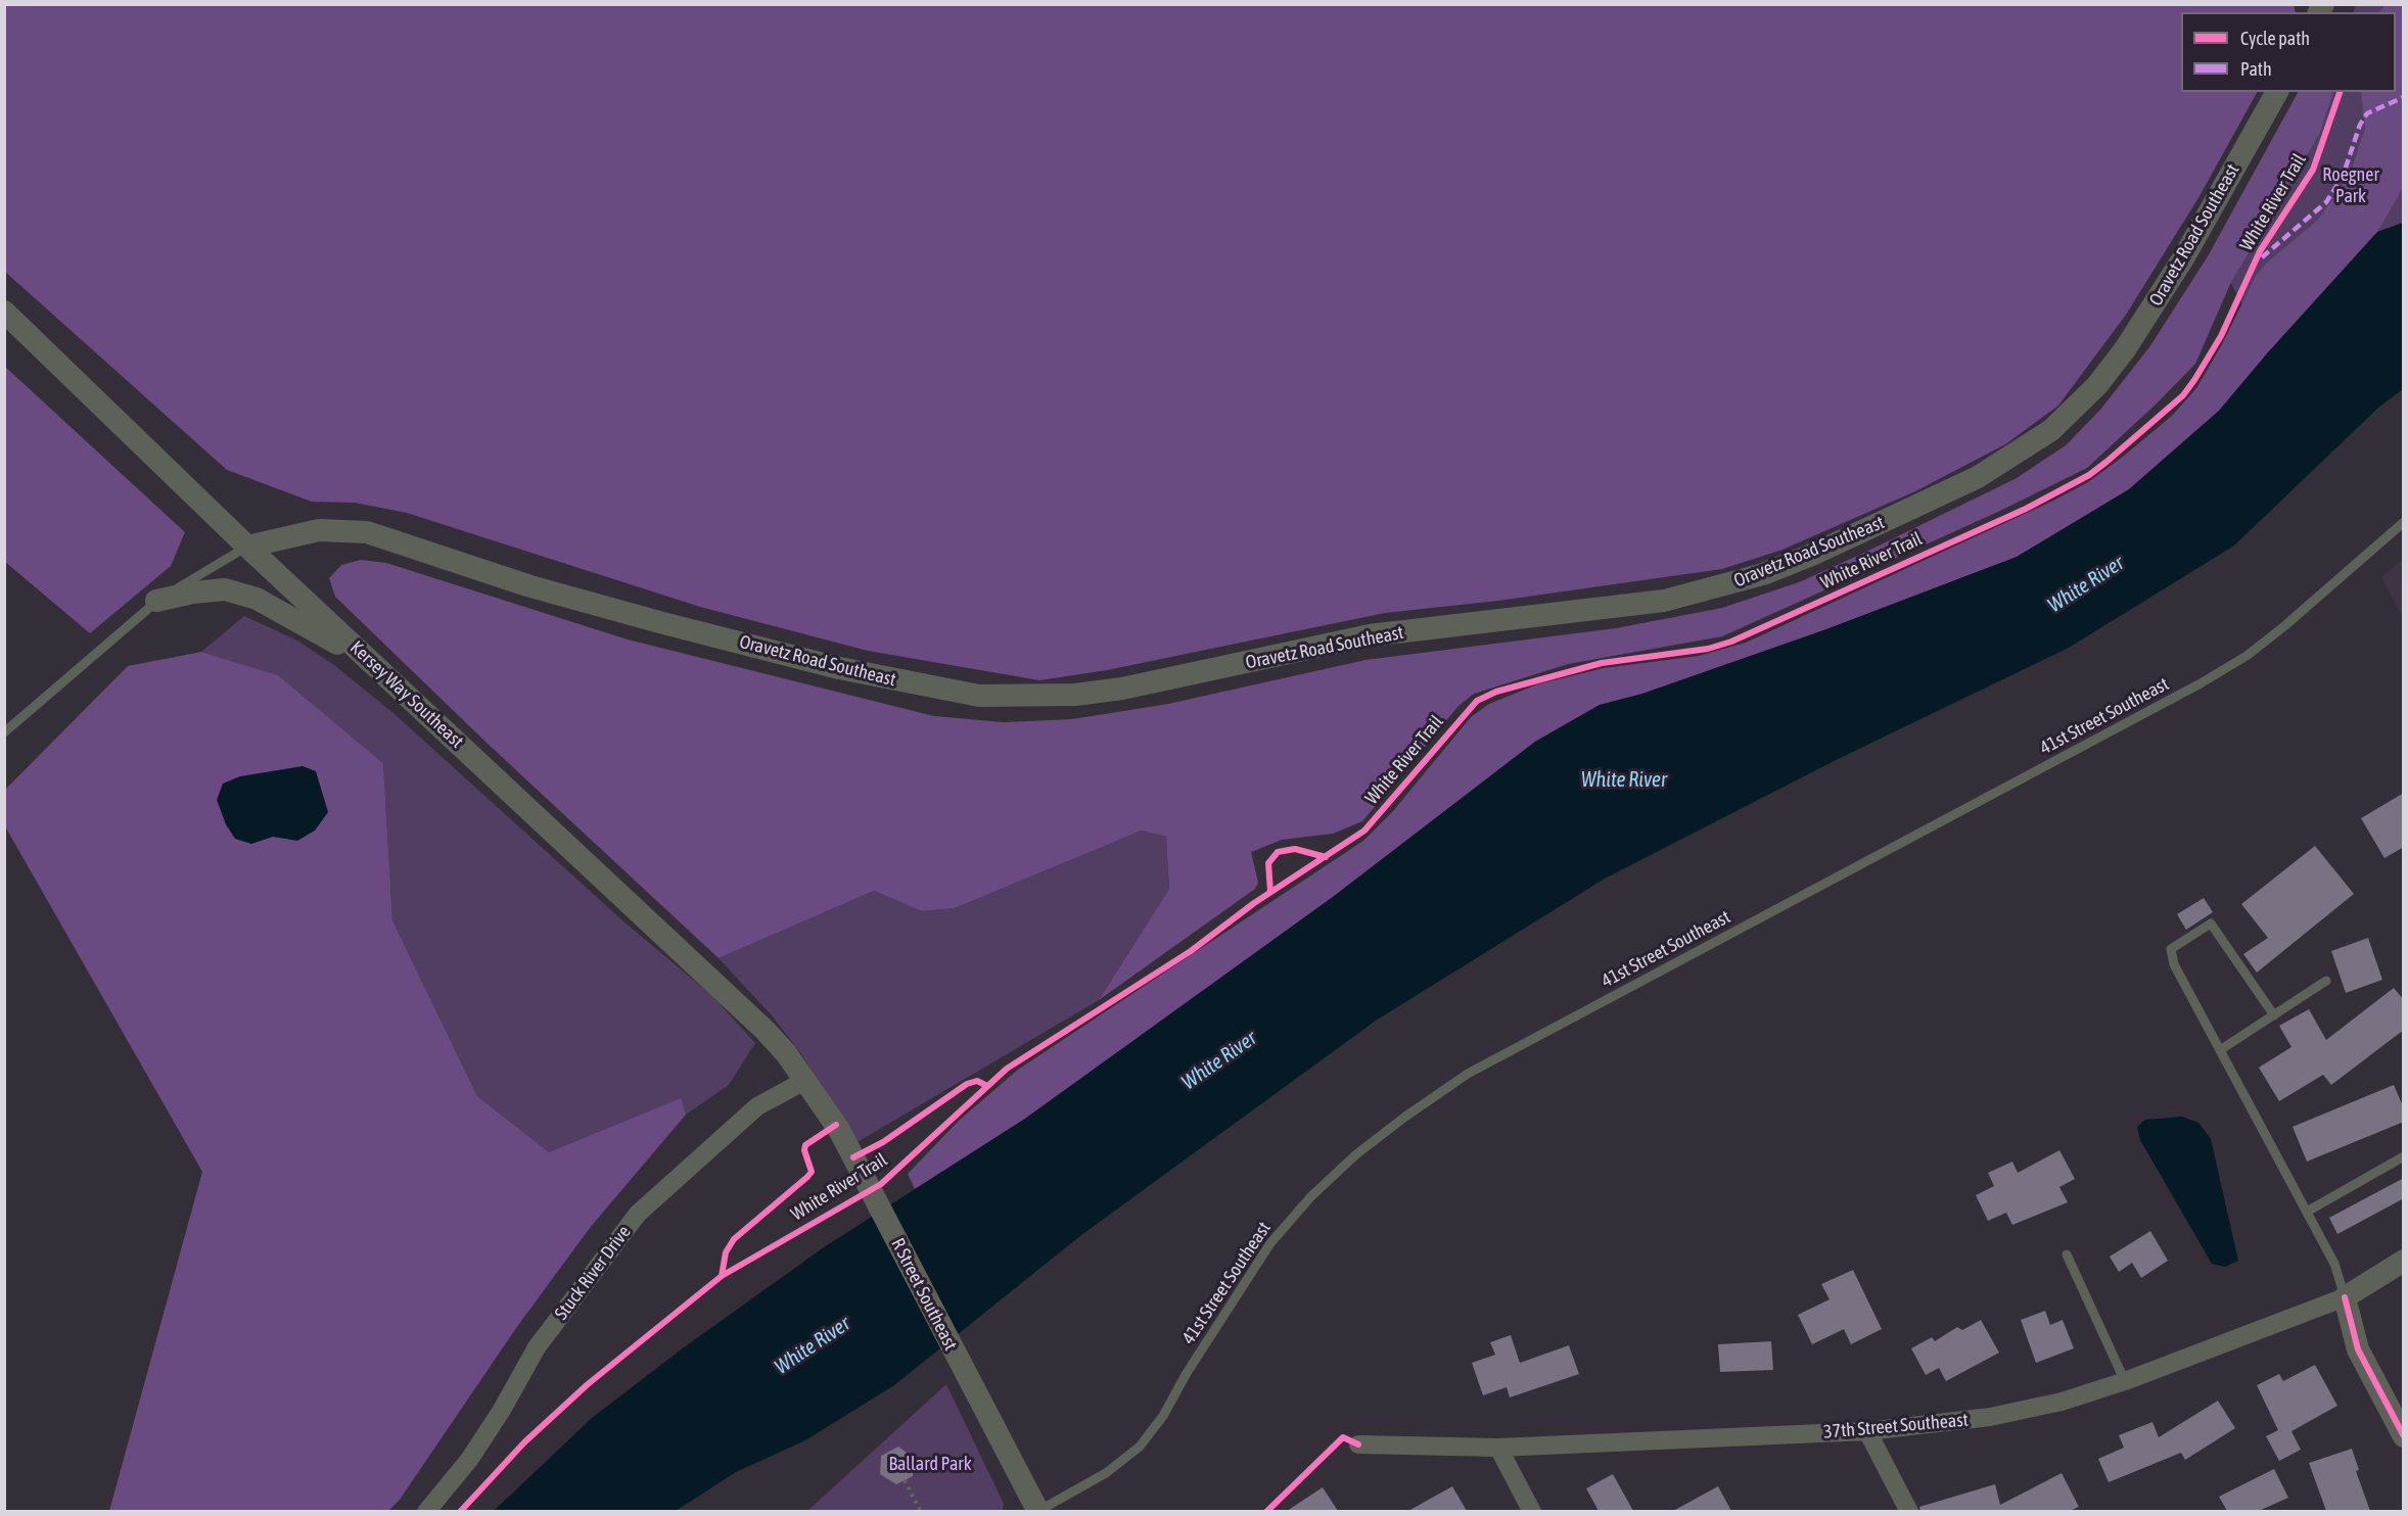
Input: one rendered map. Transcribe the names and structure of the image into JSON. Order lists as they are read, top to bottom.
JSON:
{
  "streets": {
    "street": [
      "Oravetz Road Southeast",
      "Kersey Way Southeast",
      "Stuck River Drive",
      "R Street Southeast",
      "37th Street Southeast"
    ],
    "lane": ["41st Street Southeast"],
    "cycle path": ["White River Trail"]
  },
  "crossings": [
    ["Oravetz Road Southeast", "Kersey Way Southeast"],
    ["Kersey Way Southeast", "Stuck River Drive"],
    ["Kersey Way Southeast", "R Street Southeast"],
    ["41st Street Southeast", "R Street Southeast"],
    ["Stuck River Drive", "R Street Southeast"]
  ],
  "water": ["White River"],
  "parks": ["Roegner Park", "Ballard Park"],
  "legend": ["Cycle path", "Path"]
}
